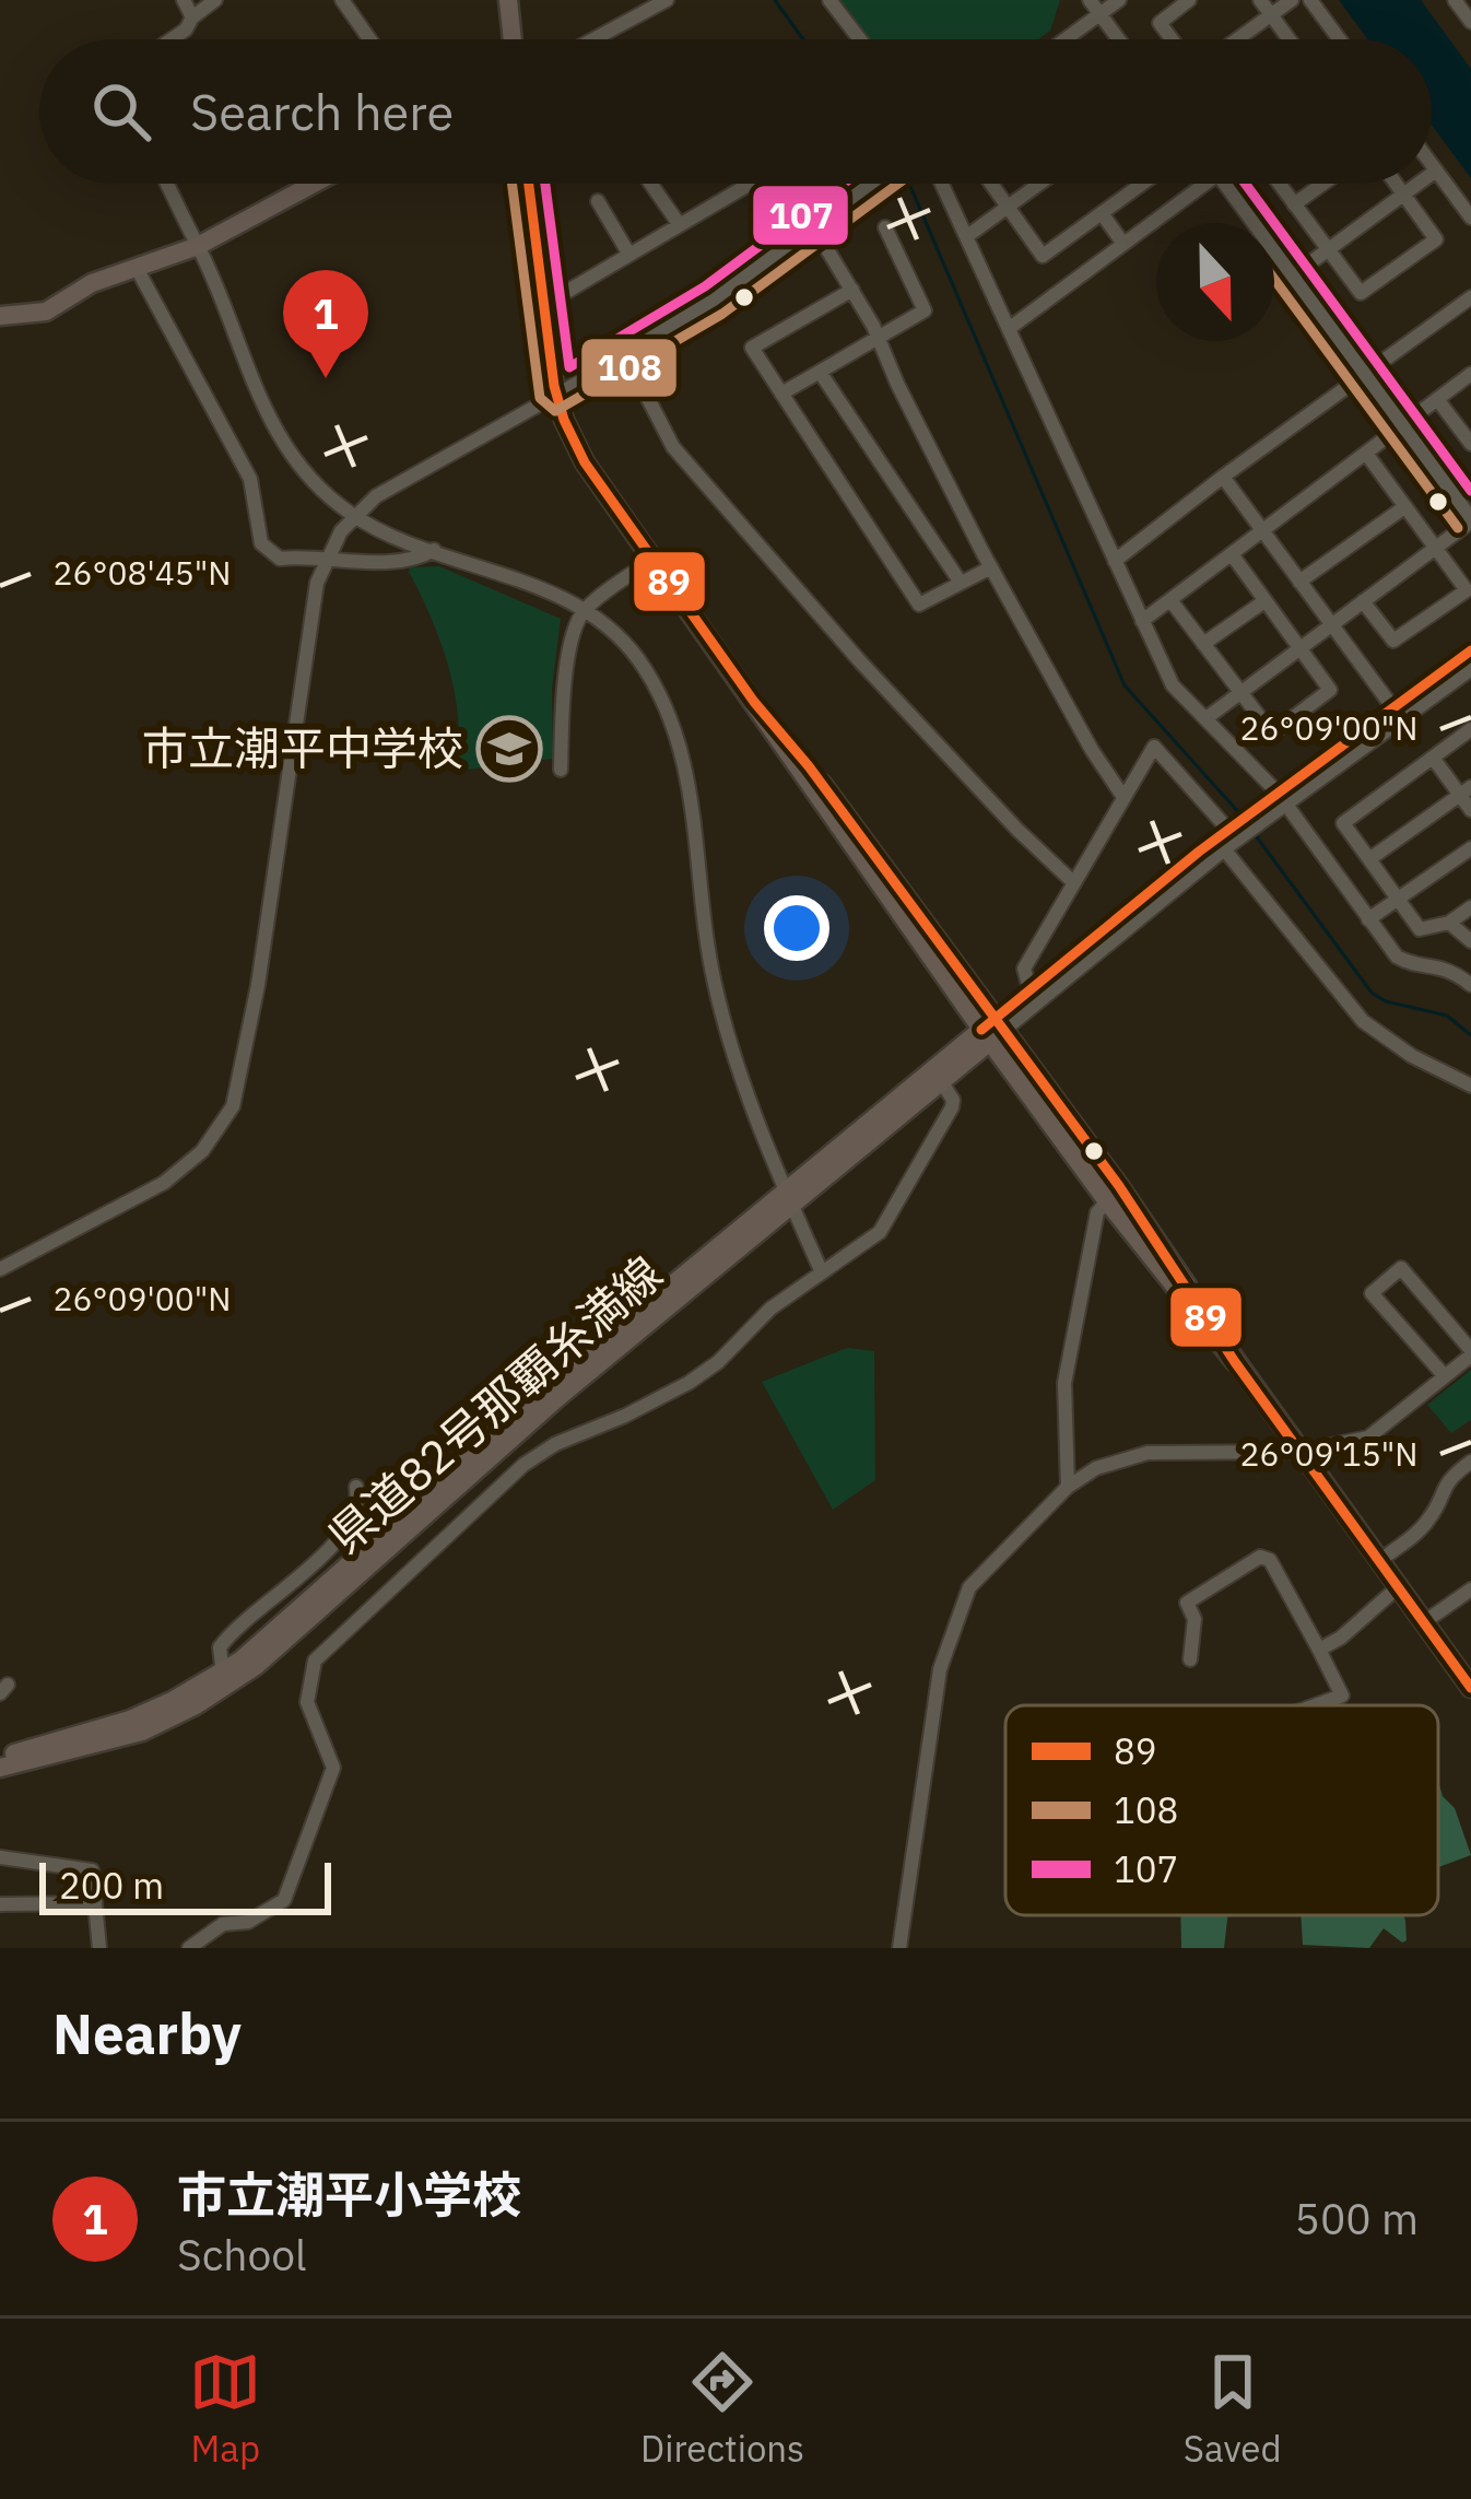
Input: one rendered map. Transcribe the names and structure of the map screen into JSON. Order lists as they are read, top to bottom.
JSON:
{
  "streets": {
    "main road": ["県道82号那覇糸満線"]
  },
  "places": {
    "school or university": ["市立潮平中学校"]
  },
  "lines": ["transit line 89", "transit line 108", "transit line 107"],
  "legend": ["89", "108", "107"],
  "scale_bar": "200 m",
  "north": "bottom",
  "page": {
    "search": "Search here",
    "pins": "1",
    "scale": "200 m",
    "heading": "Nearby",
    "list": [
      {
        "mark": "1",
        "name": "市立潮平小学校",
        "note": "School",
        "value": "500 m"
      }
    ],
    "nav": ["Map", "Directions", "Saved"]
  },
  "coordinates": ["26°08'45\"N", "26°09'00\"N", "26°09'15\"N"]
}
